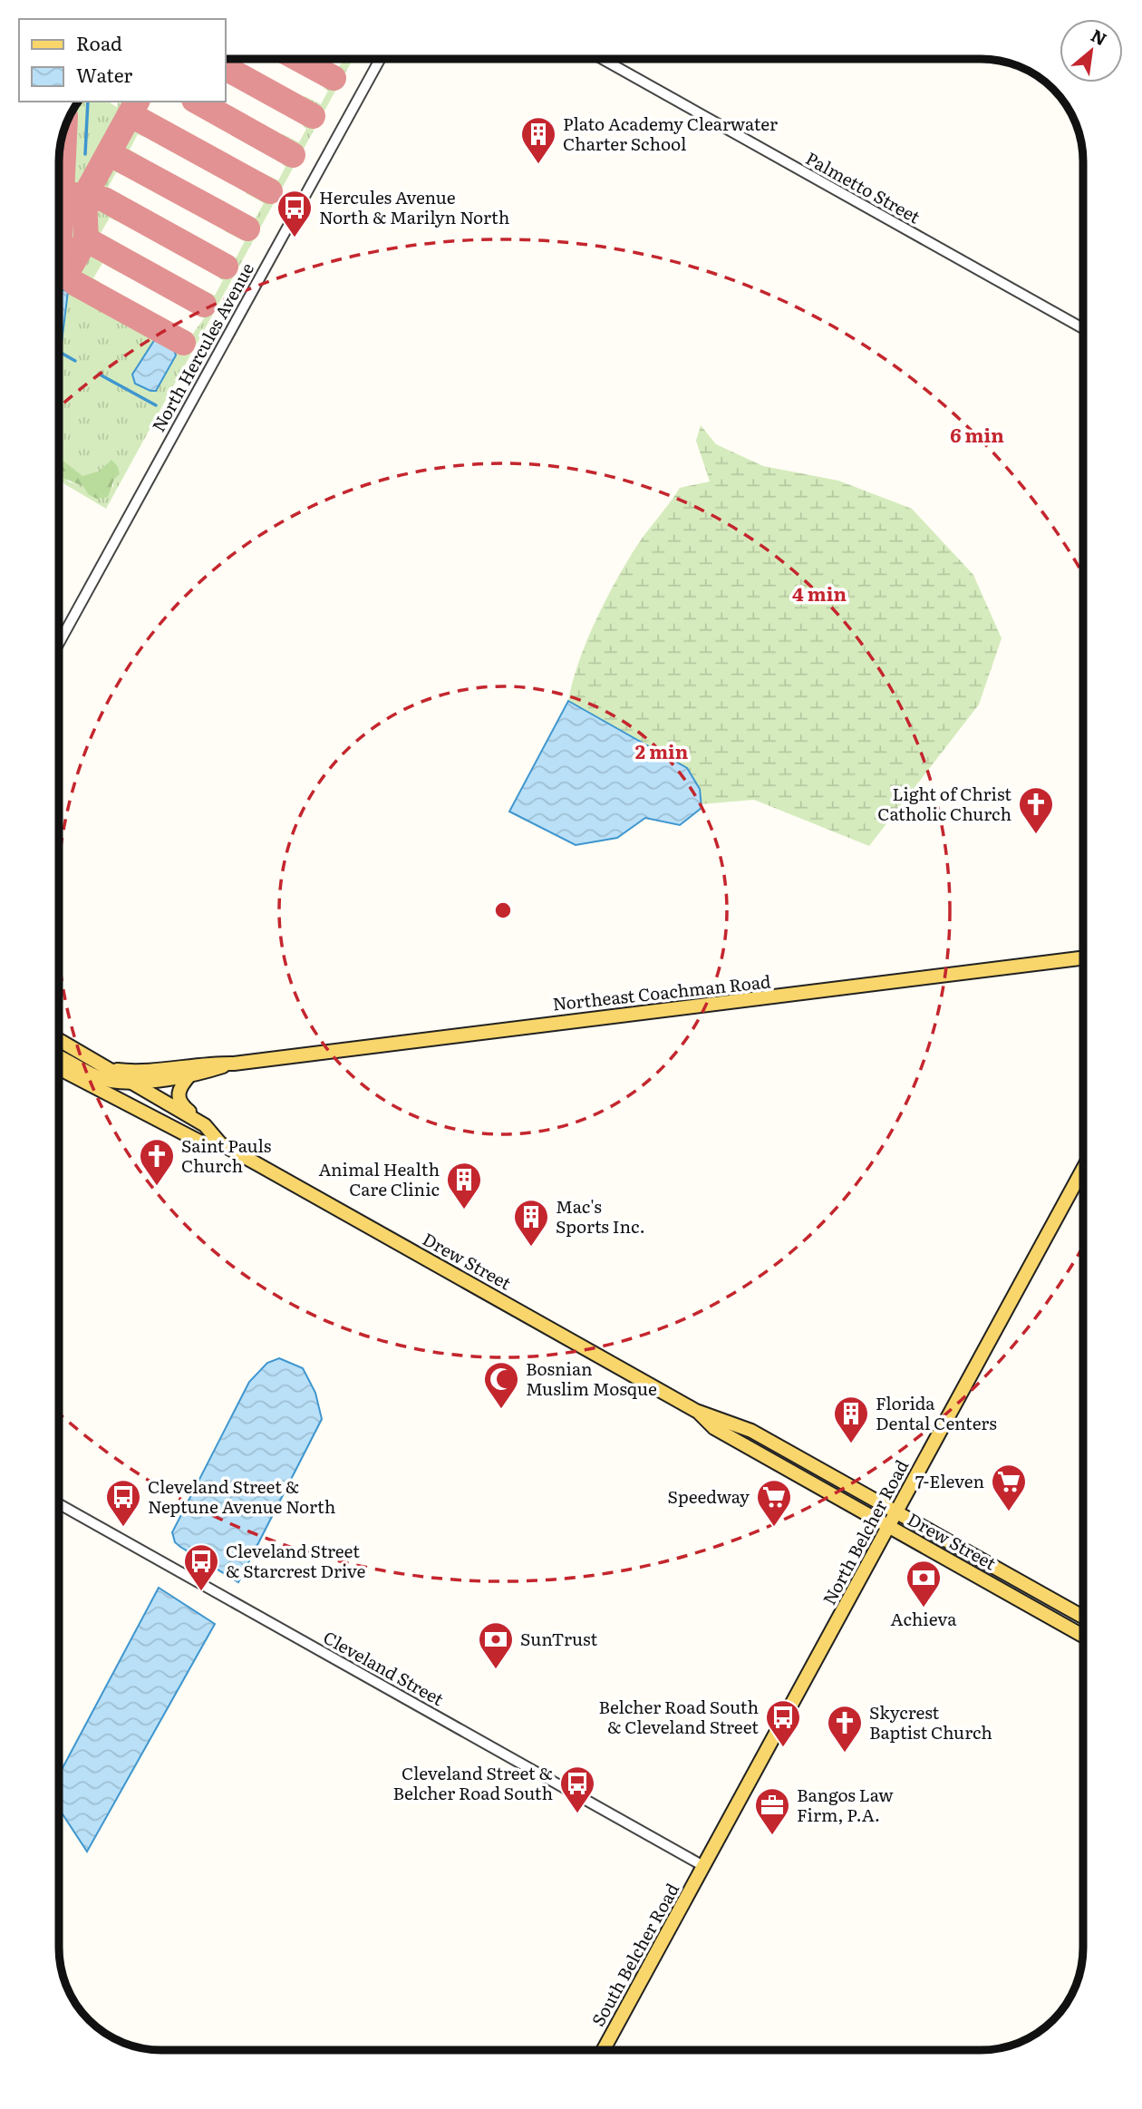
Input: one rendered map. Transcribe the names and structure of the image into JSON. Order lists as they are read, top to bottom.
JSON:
{
  "streets": {
    "main road": [
      "Northeast Coachman Road",
      "Drew Street",
      "North Belcher Road",
      "South Belcher Road"
    ],
    "street": ["Palmetto Street", "North Hercules Avenue", "Cleveland Street"]
  },
  "crossings": [
    ["Northeast Coachman Road", "Drew Street"],
    ["Drew Street", "North Belcher Road"],
    ["North Belcher Road", "Cleveland Street"],
    ["North Belcher Road", "South Belcher Road"],
    ["Cleveland Street", "South Belcher Road"]
  ],
  "places": {
    "building": [
      "Plato Academy Clearwater Charter School",
      "Animal Health Care Clinic",
      "Mac's Sports Inc.",
      "Florida Dental Centers"
    ],
    "bus stop": [
      "Hercules Avenue North & Marilyn North",
      "Cleveland Street & Neptune Avenue North",
      "Cleveland Street & Starcrest Drive",
      "Belcher Road South & Cleveland Street",
      "Cleveland Street & Belcher Road South"
    ],
    "church": ["Light of Christ Catholic Church", "Saint Pauls Church", "Skycrest Baptist Church"],
    "mosque": ["Bosnian Muslim Mosque"],
    "supermarket": ["7-Eleven", "Speedway"],
    "bank": ["Achieva", "SunTrust"],
    "office": ["Bangos Law Firm, P.A."]
  },
  "legend": ["Road", "Water"],
  "north": "top right",
  "rings": ["6 min", "4 min", "2 min"]
}
